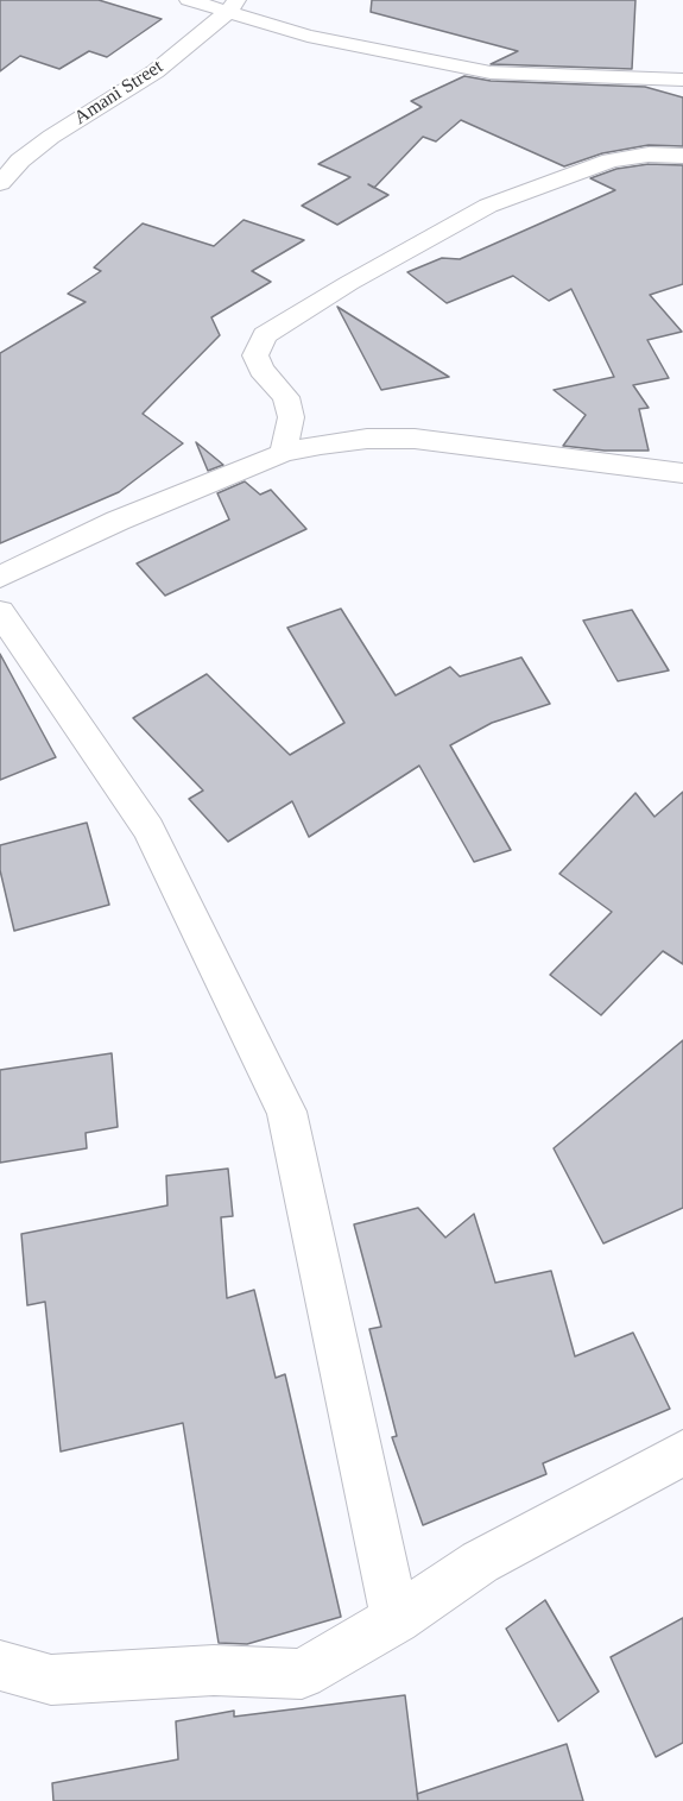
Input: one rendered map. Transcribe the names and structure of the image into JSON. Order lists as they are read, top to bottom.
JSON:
{
  "streets": {
    "street": ["Amani Street"]
  }
}
